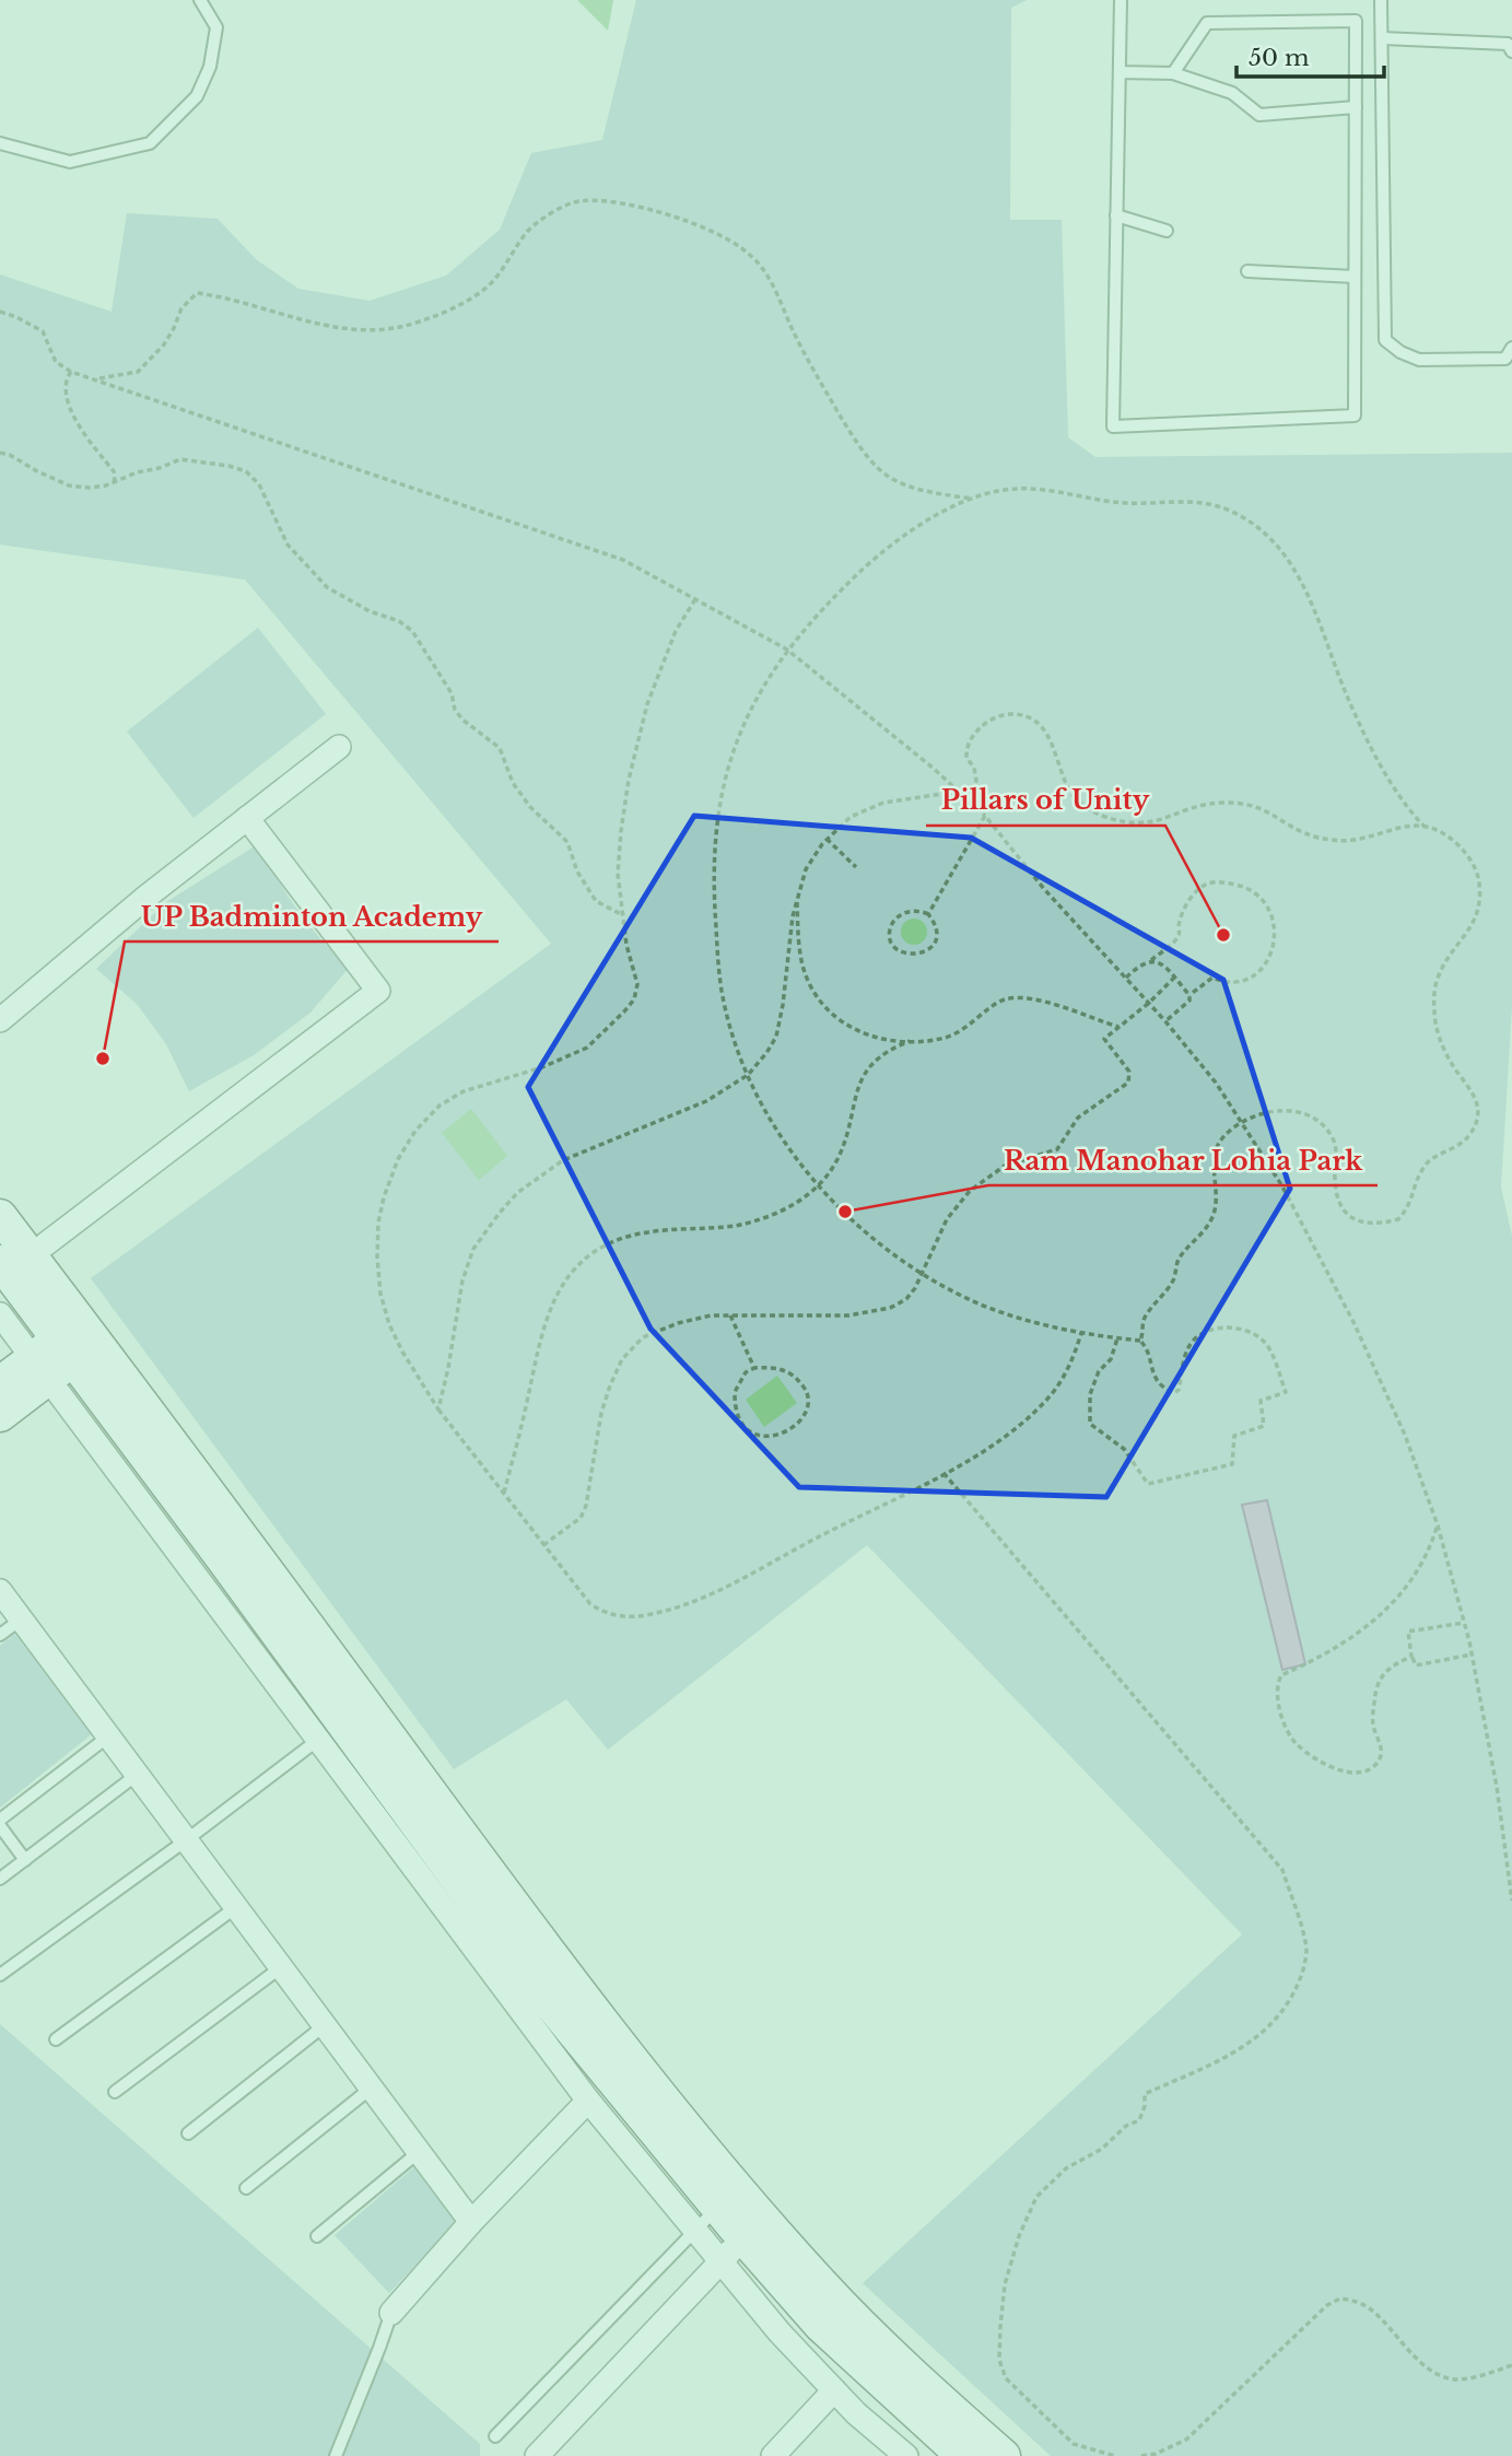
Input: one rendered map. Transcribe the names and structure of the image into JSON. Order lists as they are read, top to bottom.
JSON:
{
  "places": ["Pillars of Unity", "UP Badminton Academy", "Ram Manohar Lohia Park"],
  "scale_bar": "50 m"
}
